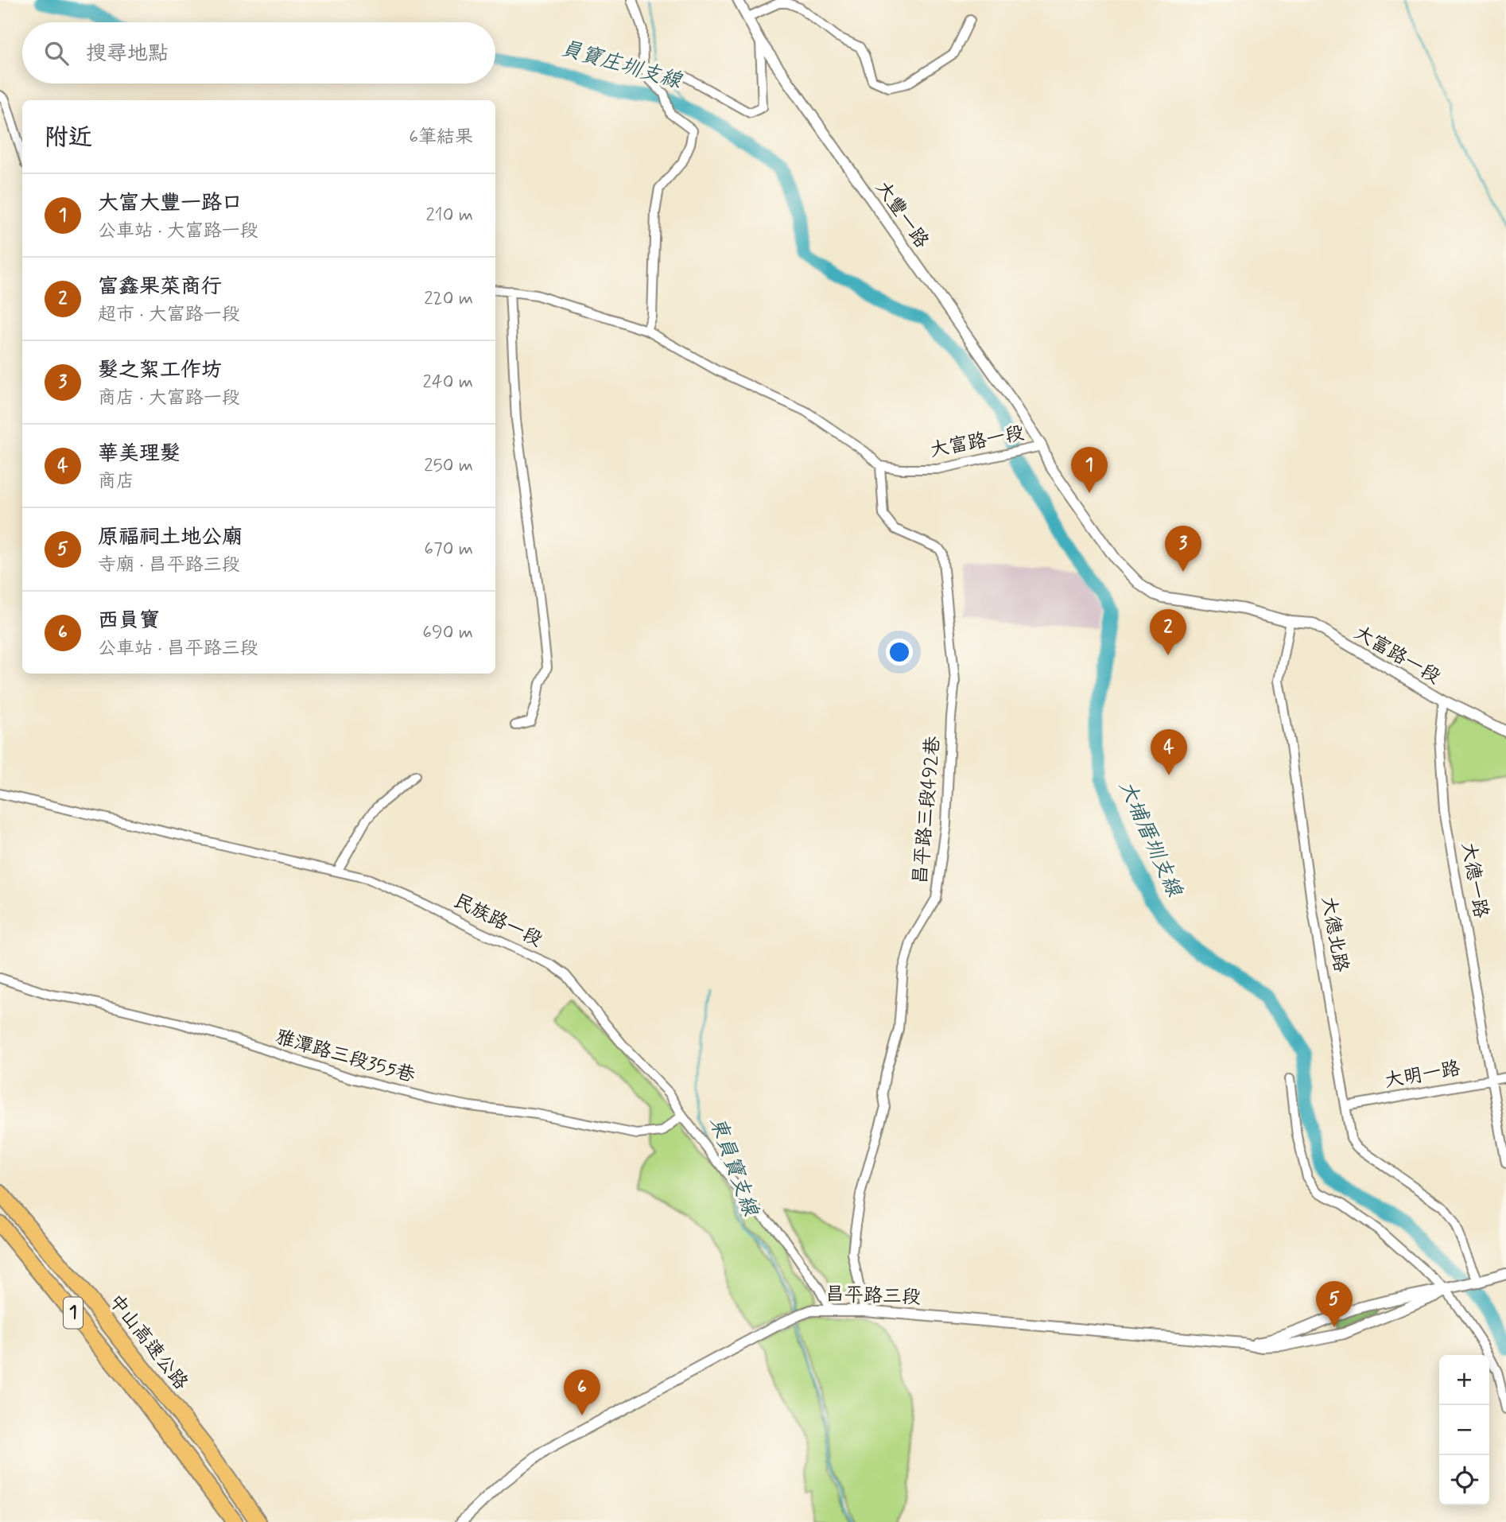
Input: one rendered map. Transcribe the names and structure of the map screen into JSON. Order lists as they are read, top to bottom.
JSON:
{
  "streets": {
    "highway": ["1", "中山高速公路"],
    "street": [
      "大豐一路",
      "大富路一段",
      "昌平路三段492巷",
      "大德一路",
      "民族路一段",
      "大德北路",
      "雅潭路三段355巷",
      "大明一路",
      "昌平路三段"
    ]
  },
  "crossings": [
    ["大豐一路", "大富路一段"],
    ["大富路一段", "昌平路三段492巷"],
    ["大富路一段", "大德一路"],
    ["大富路一段", "大德北路"],
    ["昌平路三段492巷", "昌平路三段"],
    ["大德一路", "大明一路"],
    ["民族路一段", "雅潭路三段355巷"],
    ["民族路一段", "昌平路三段"],
    ["大德北路", "大明一路"],
    ["大德北路", "昌平路三段"]
  ],
  "water": ["員寶庄圳支線", "大埔厝圳支線", "東員寶支線"],
  "page": {
    "search": "搜尋地點",
    "heading": ["附近", "6筆結果"],
    "list": [
      {
        "mark": "1",
        "name": "大富大豐一路口",
        "note": "公車站 · 大富路一段",
        "value": "210 m"
      },
      {
        "mark": "2",
        "name": "富鑫果菜商行",
        "note": "超市 · 大富路一段",
        "value": "220 m"
      },
      {
        "mark": "3",
        "name": "髮之絮工作坊",
        "note": "商店 · 大富路一段",
        "value": "240 m"
      },
      {
        "mark": "4",
        "name": "華美理髮",
        "note": "商店",
        "value": "250 m"
      },
      {
        "mark": "5",
        "name": "原福祠土地公廟",
        "note": "寺廟 · 昌平路三段",
        "value": "670 m"
      },
      {
        "mark": "6",
        "name": "西員寶",
        "note": "公車站 · 昌平路三段",
        "value": "690 m"
      }
    ],
    "pins": [
      "1",
      "3",
      "2",
      "4",
      "5",
      "6"
    ],
    "map_buttons": ["+", "−"]
  }
}
